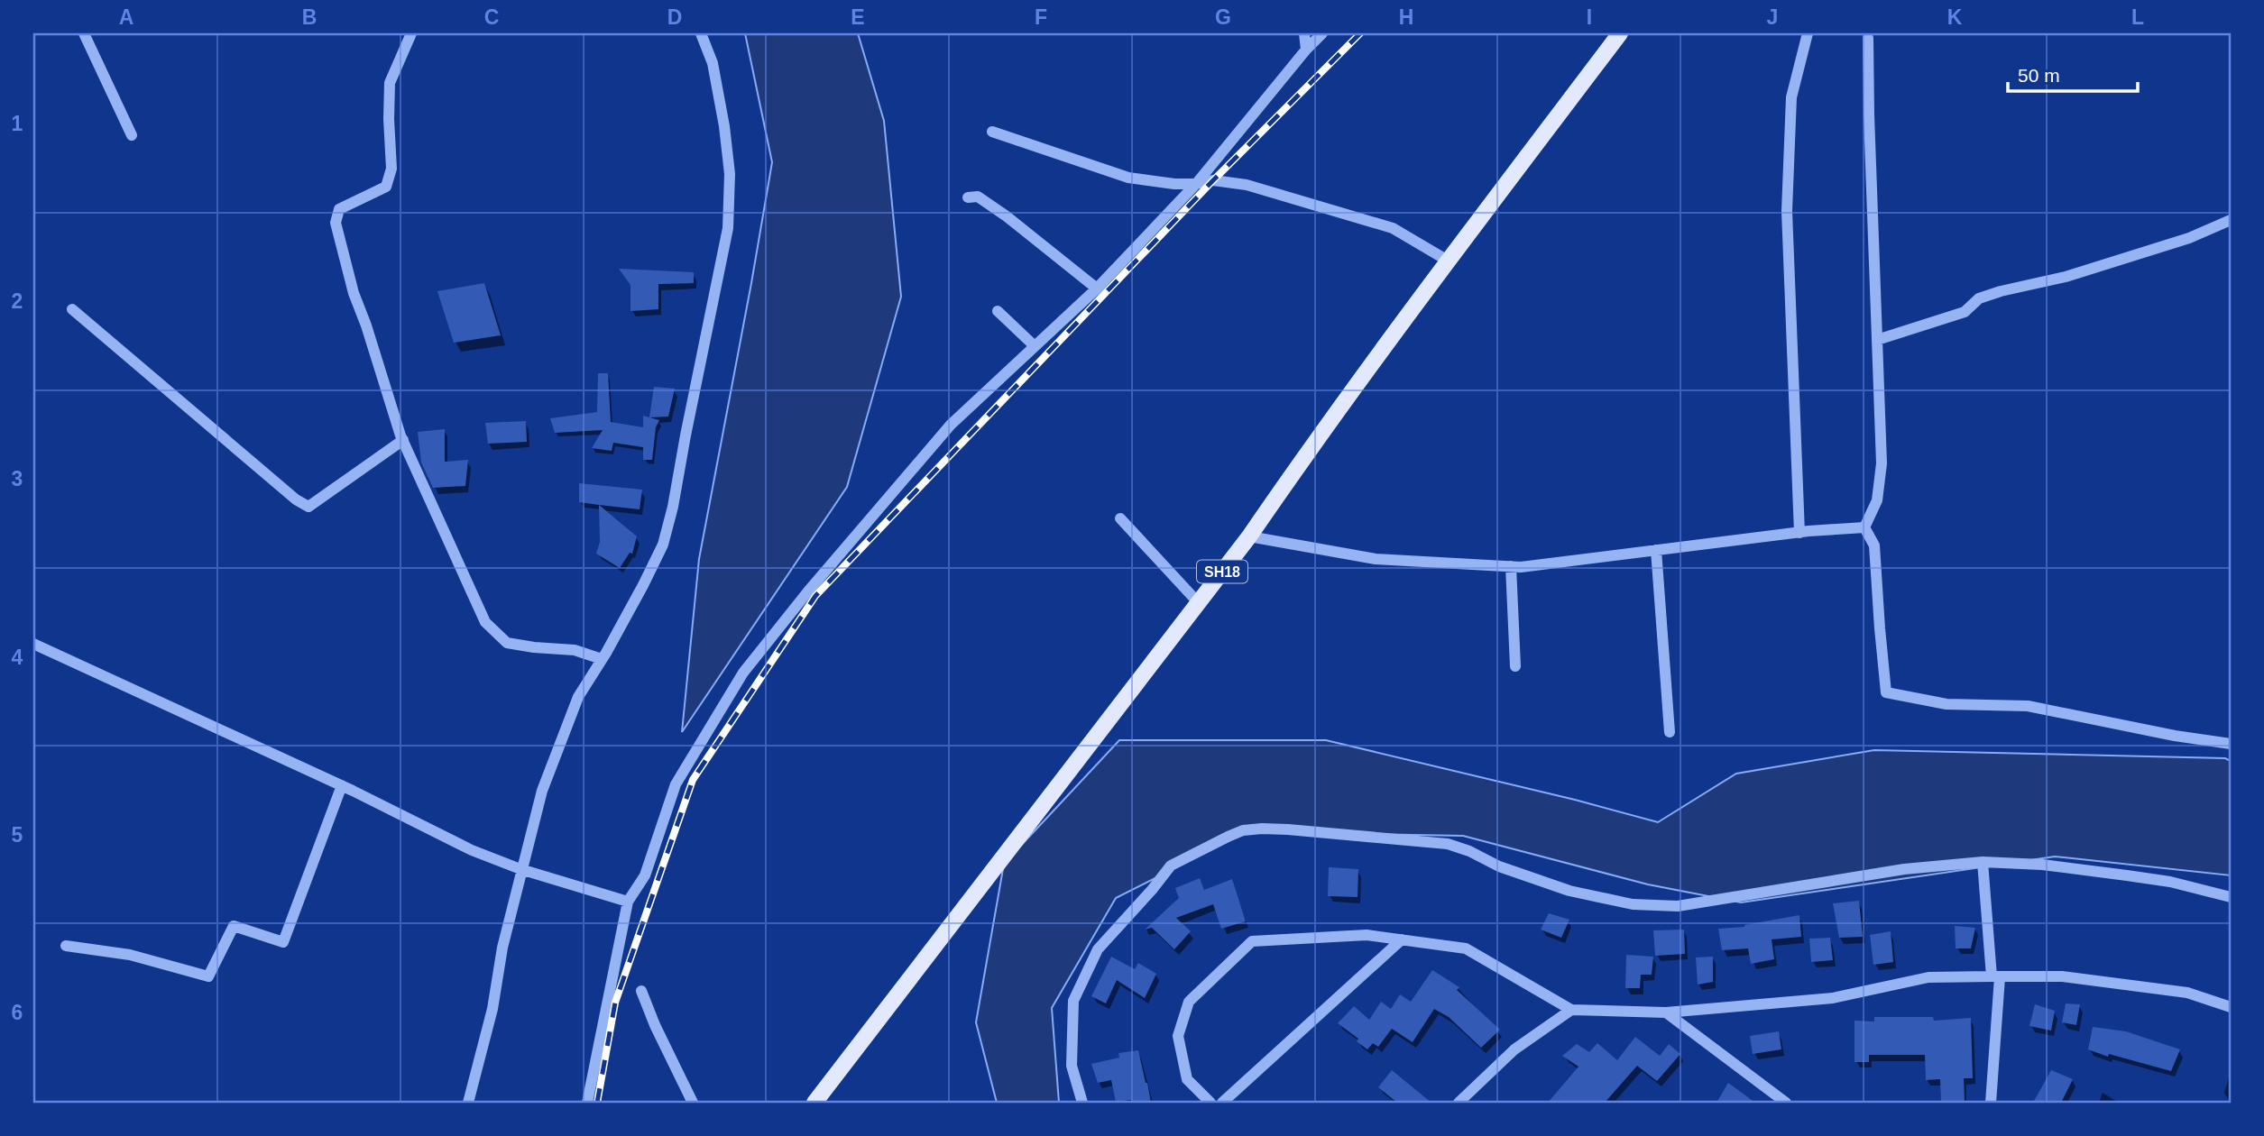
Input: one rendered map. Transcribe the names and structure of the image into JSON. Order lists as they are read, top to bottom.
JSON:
{
  "streets": {
    "main road": ["SH18"]
  },
  "scale_bar": "50 m",
  "grid": {
    "columns": [
      "A",
      "B",
      "C",
      "D",
      "E",
      "F",
      "G",
      "H",
      "I",
      "J",
      "K",
      "L"
    ],
    "rows": [
      "1",
      "2",
      "3",
      "4",
      "5",
      "6"
    ]
  }
}
